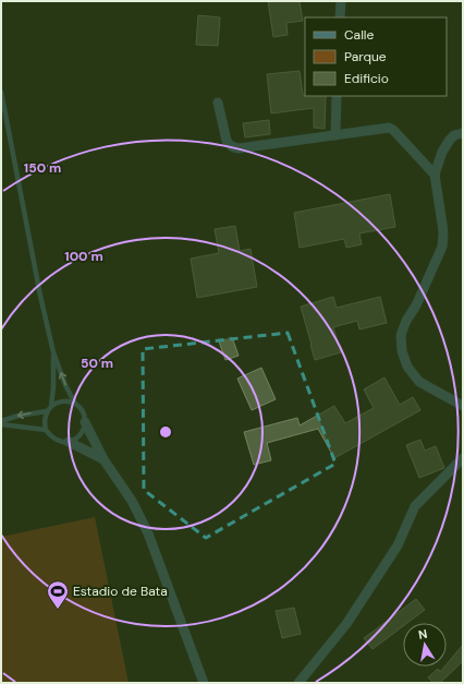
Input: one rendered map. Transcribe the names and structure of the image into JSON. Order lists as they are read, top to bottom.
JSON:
{
  "places": {
    "sports": ["Estadio de Bata"]
  },
  "legend": ["Calle", "Parque", "Edificio"],
  "north": "top",
  "rings": ["150 m", "100 m", "50 m"]
}
